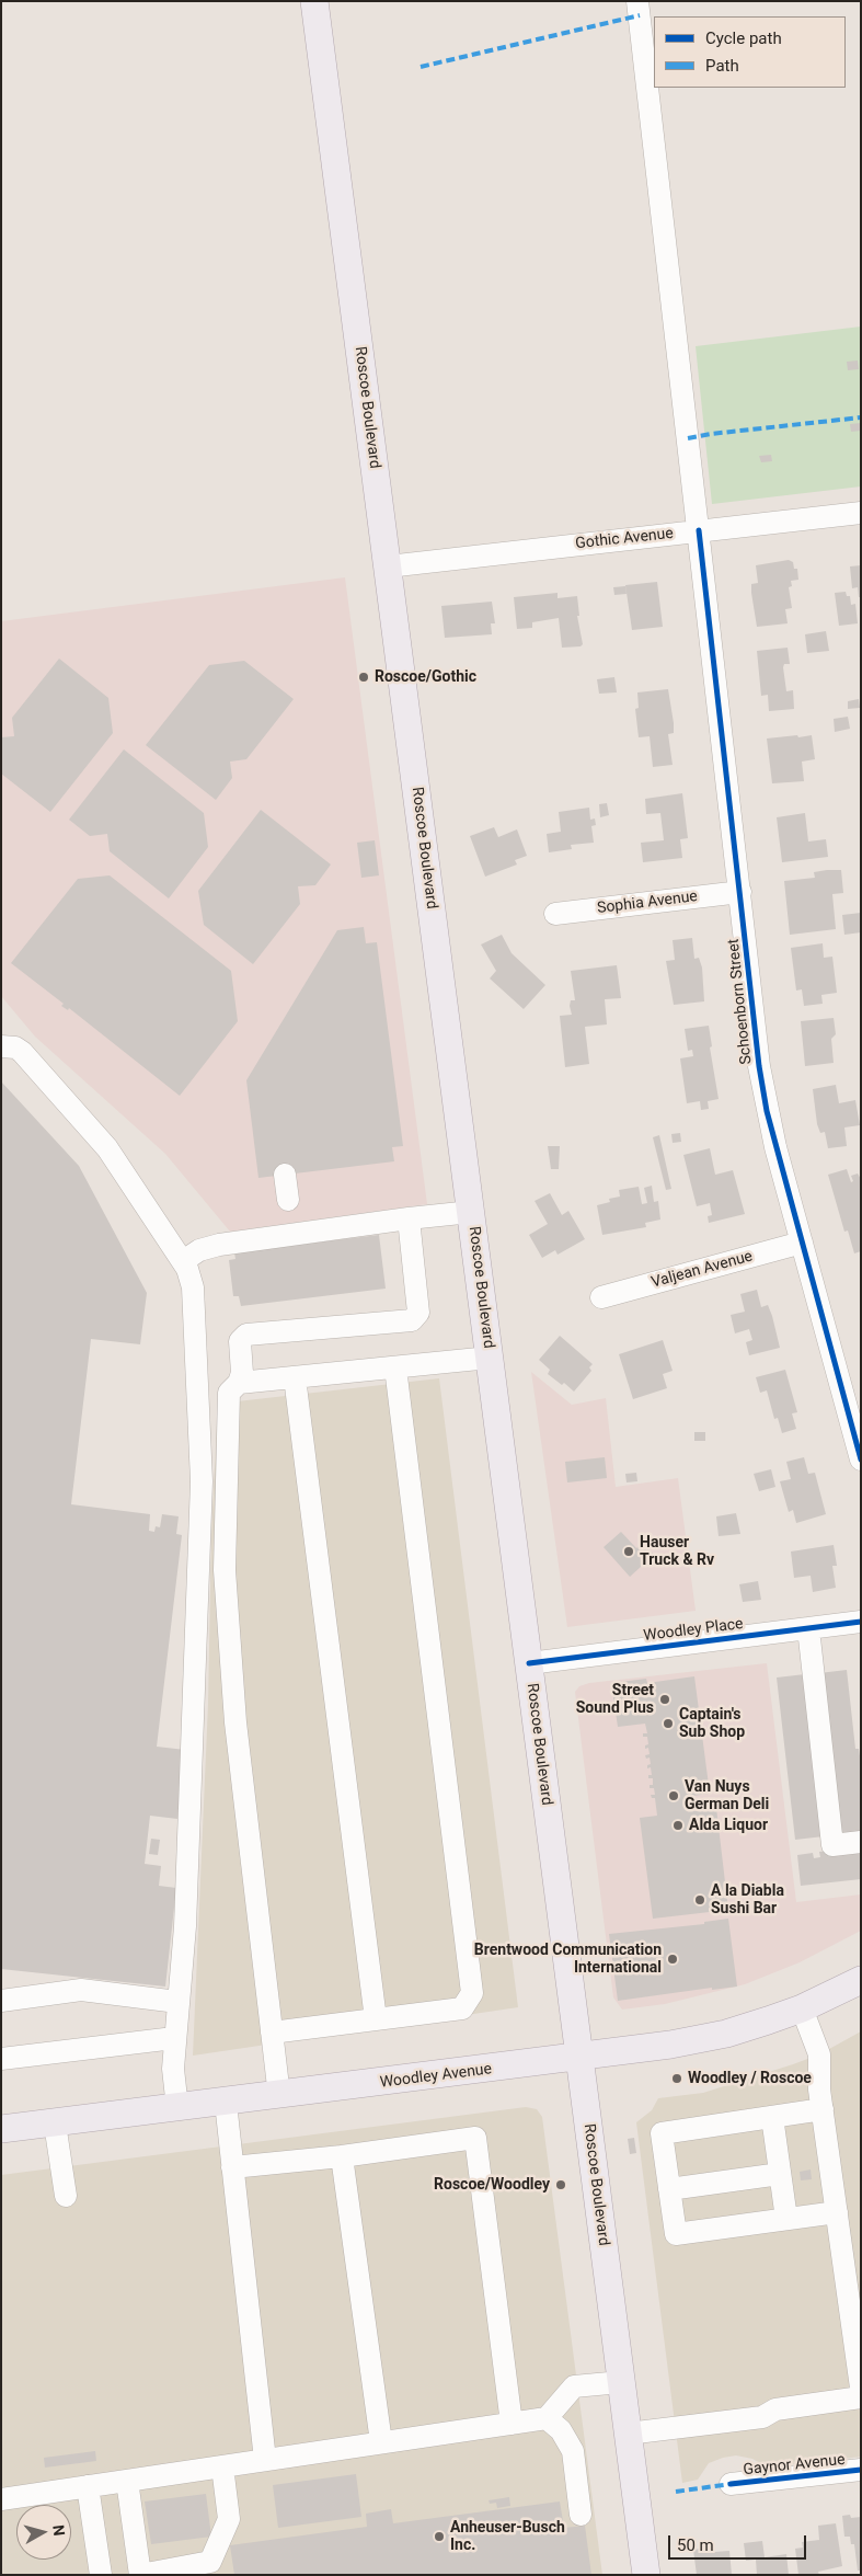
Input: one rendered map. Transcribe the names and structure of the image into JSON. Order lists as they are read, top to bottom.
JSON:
{
  "streets": {
    "main road": ["Roscoe Boulevard", "Woodley Avenue"],
    "street": [
      "Gothic Avenue",
      "Sophia Avenue",
      "Schoenborn Street",
      "Valjean Avenue",
      "Woodley Place",
      "Gaynor Avenue"
    ]
  },
  "crossings": [
    ["Roscoe Boulevard", "Gothic Avenue"],
    ["Roscoe Boulevard", "Woodley Place"],
    ["Roscoe Boulevard", "Woodley Avenue"],
    ["Gothic Avenue", "Schoenborn Street"],
    ["Sophia Avenue", "Schoenborn Street"],
    ["Schoenborn Street", "Valjean Avenue"]
  ],
  "places": [
    "Roscoe/Gothic",
    "Hauser Truck & Rv",
    "Street Sound Plus",
    "Captain's Sub Shop",
    "Van Nuys German Deli",
    "Alda Liquor",
    "A la Diabla Sushi Bar",
    "Brentwood Communication International",
    "Woodley / Roscoe",
    "Roscoe/Woodley",
    "Anheuser-Busch Inc."
  ],
  "legend": ["Cycle path", "Path"],
  "scale_bar": "50 m",
  "north": "right"
}
